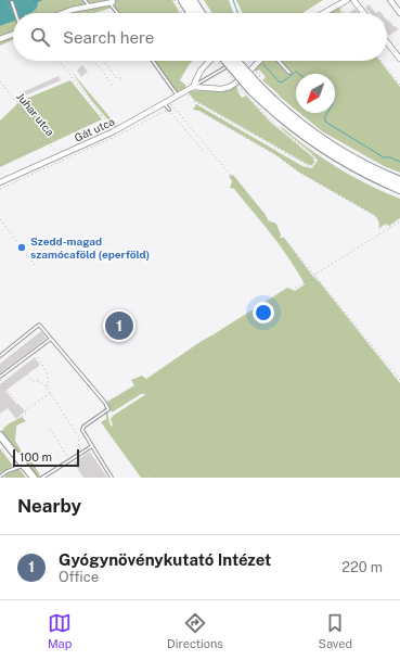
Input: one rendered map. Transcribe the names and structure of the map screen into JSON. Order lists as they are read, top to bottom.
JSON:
{
  "streets": {
    "street": ["Gát utca"],
    "path": ["Juhar utca"]
  },
  "crossings": [
    ["Juhar utca", "Gát utca"]
  ],
  "places": ["Szedd-magad szamócaföld (eperföld)"],
  "scale_bar": "100 m",
  "north": "bottom left",
  "page": {
    "search": "Search here",
    "pins": "1",
    "scale": "100 m",
    "heading": "Nearby",
    "list": [
      {
        "mark": "1",
        "name": "Gyógynövénykutató Intézet",
        "note": "Office",
        "value": "220 m"
      }
    ],
    "nav": ["Map", "Directions", "Saved"]
  }
}
